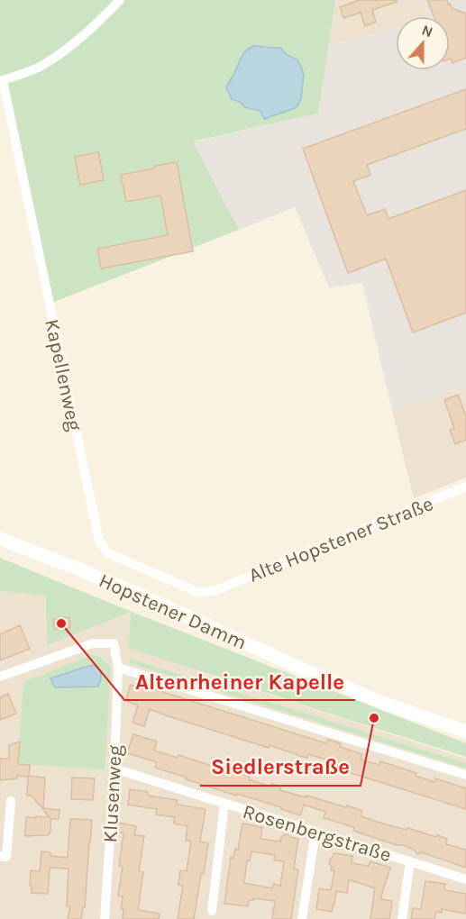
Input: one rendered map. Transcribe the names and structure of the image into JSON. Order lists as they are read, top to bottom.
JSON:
{
  "streets": {
    "main road": ["Hopstener Damm"],
    "street": [
      "Kapellenweg",
      "Alte Hopstener Straße",
      "Klusenweg",
      "Rosenbergstraße"
    ]
  },
  "crossings": [
    ["Kapellenweg", "Alte Hopstener Straße"],
    ["Klusenweg", "Rosenbergstraße"]
  ],
  "places": ["Altenrheiner Kapelle", "Siedlerstraße"],
  "north": "top"
}
